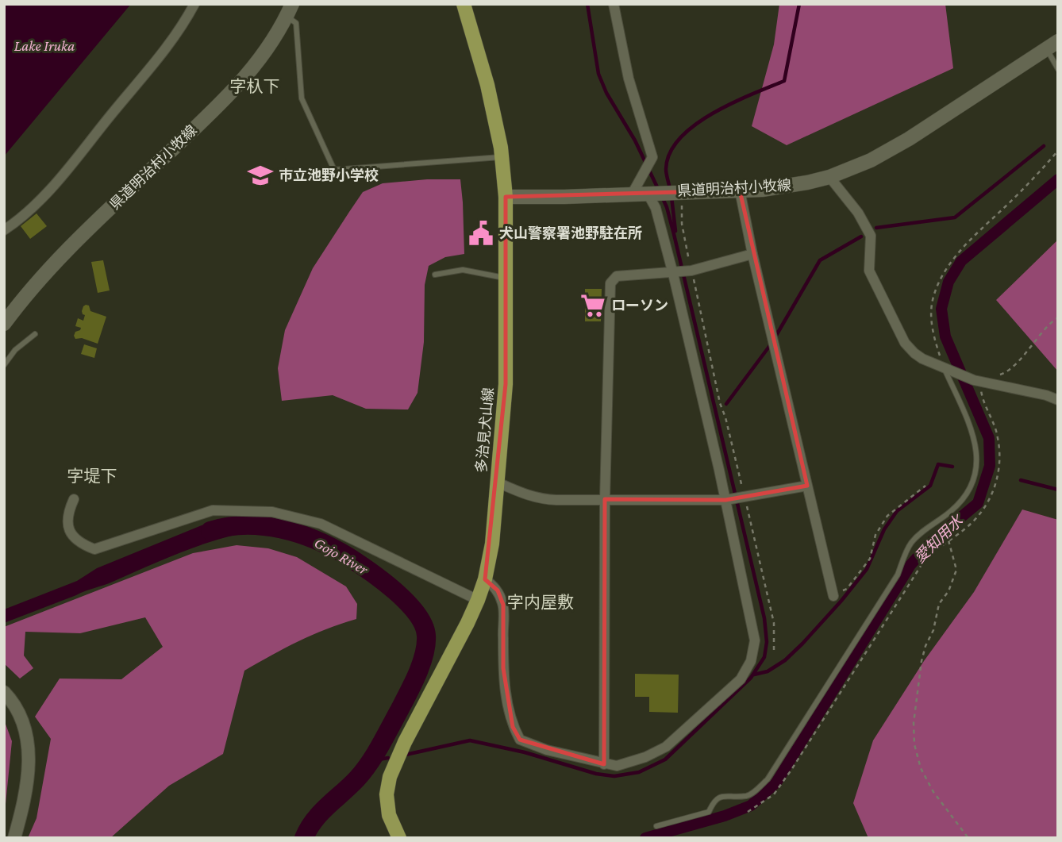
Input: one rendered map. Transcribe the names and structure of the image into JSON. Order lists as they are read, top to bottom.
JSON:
{
  "streets": {
    "main road": ["県道明治村小牧線", "多治見犬山線"]
  },
  "crossings": [
    ["県道明治村小牧線", "多治見犬山線"]
  ],
  "districts": ["字杁下", "字堤下", "字内屋敷"],
  "water": ["Lake Iruka", "愛知用水", "Gojo River"],
  "places": {
    "school or university": ["市立池野小学校"],
    "public building": ["犬山警察署池野駐在所"],
    "supermarket": ["ローソン"]
  }
}
